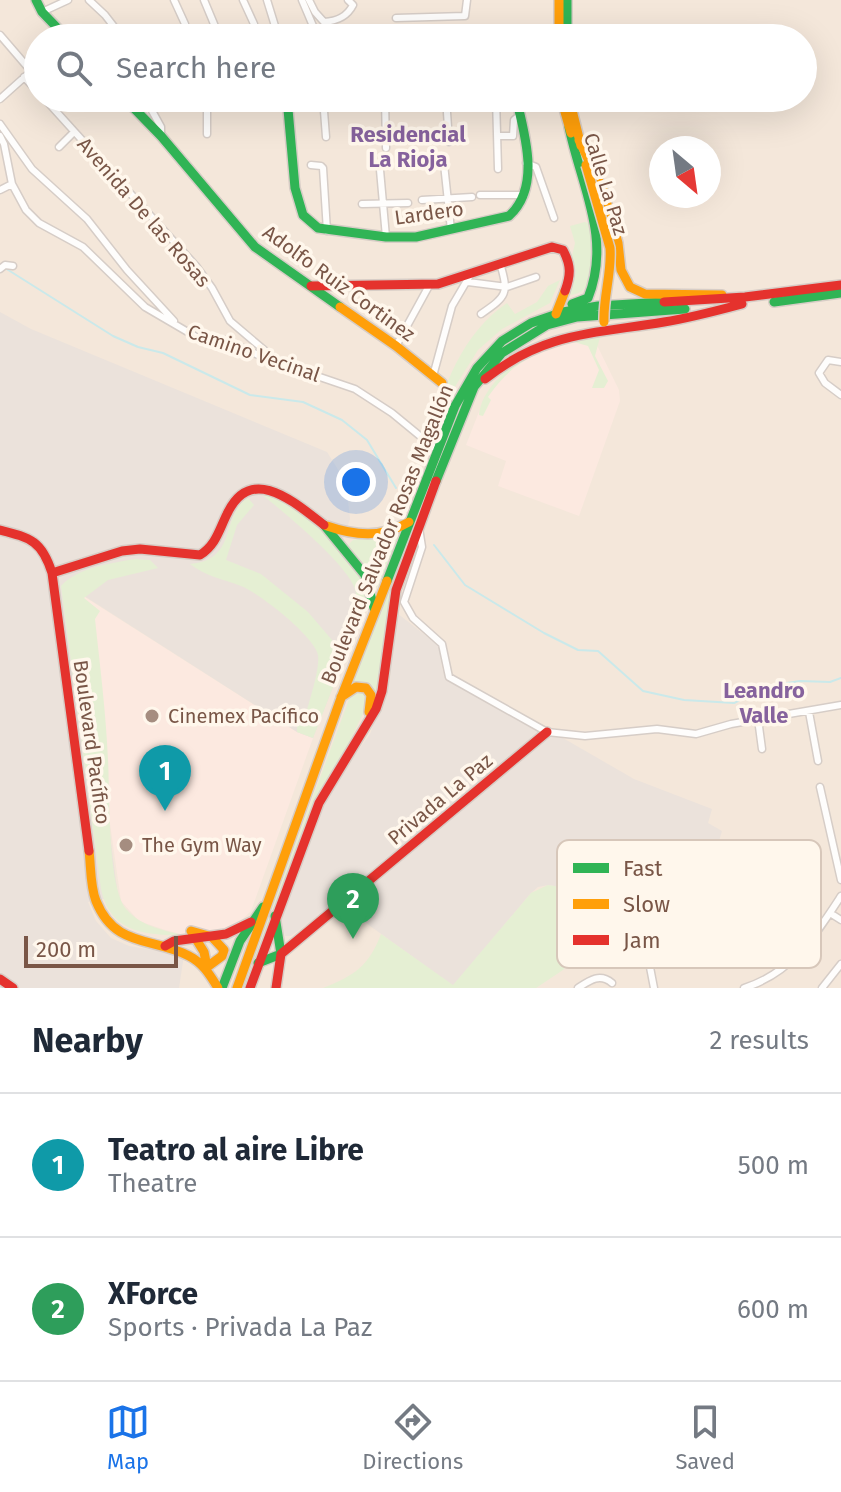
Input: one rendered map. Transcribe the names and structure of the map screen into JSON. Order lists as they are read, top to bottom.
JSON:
{
  "streets": {
    "main road": [
      "Calle La Paz",
      "Lardero",
      "Adolfo Ruiz Cortinez",
      "Boulevard Salvador Rosas Magallón",
      "Boulevard Pacífico",
      "Privada La Paz"
    ],
    "street": ["Avenida De las Rosas", "Camino Vecinal"]
  },
  "crossings": [
    ["Avenida De las Rosas", "Camino Vecinal"],
    ["Camino Vecinal", "Boulevard Salvador Rosas Magallón"],
    ["Boulevard Salvador Rosas Magallón", "Privada La Paz"]
  ],
  "districts": ["Residencial La Rioja", "Leandro Valle"],
  "places": ["Cinemex Pacífico", "The Gym Way"],
  "legend": ["Fast", "Slow", "Jam"],
  "scale_bar": "200 m",
  "north": "bottom right",
  "page": {
    "search": "Search here",
    "pins": ["1", "2"],
    "scale": "200 m",
    "heading": ["Nearby", "2 results"],
    "list": [
      {
        "mark": "1",
        "name": "Teatro al aire Libre",
        "note": "Theatre",
        "value": "500 m"
      },
      {
        "mark": "2",
        "name": "XForce",
        "note": "Sports · Privada La Paz",
        "value": "600 m"
      }
    ],
    "nav": ["Map", "Directions", "Saved"]
  }
}
